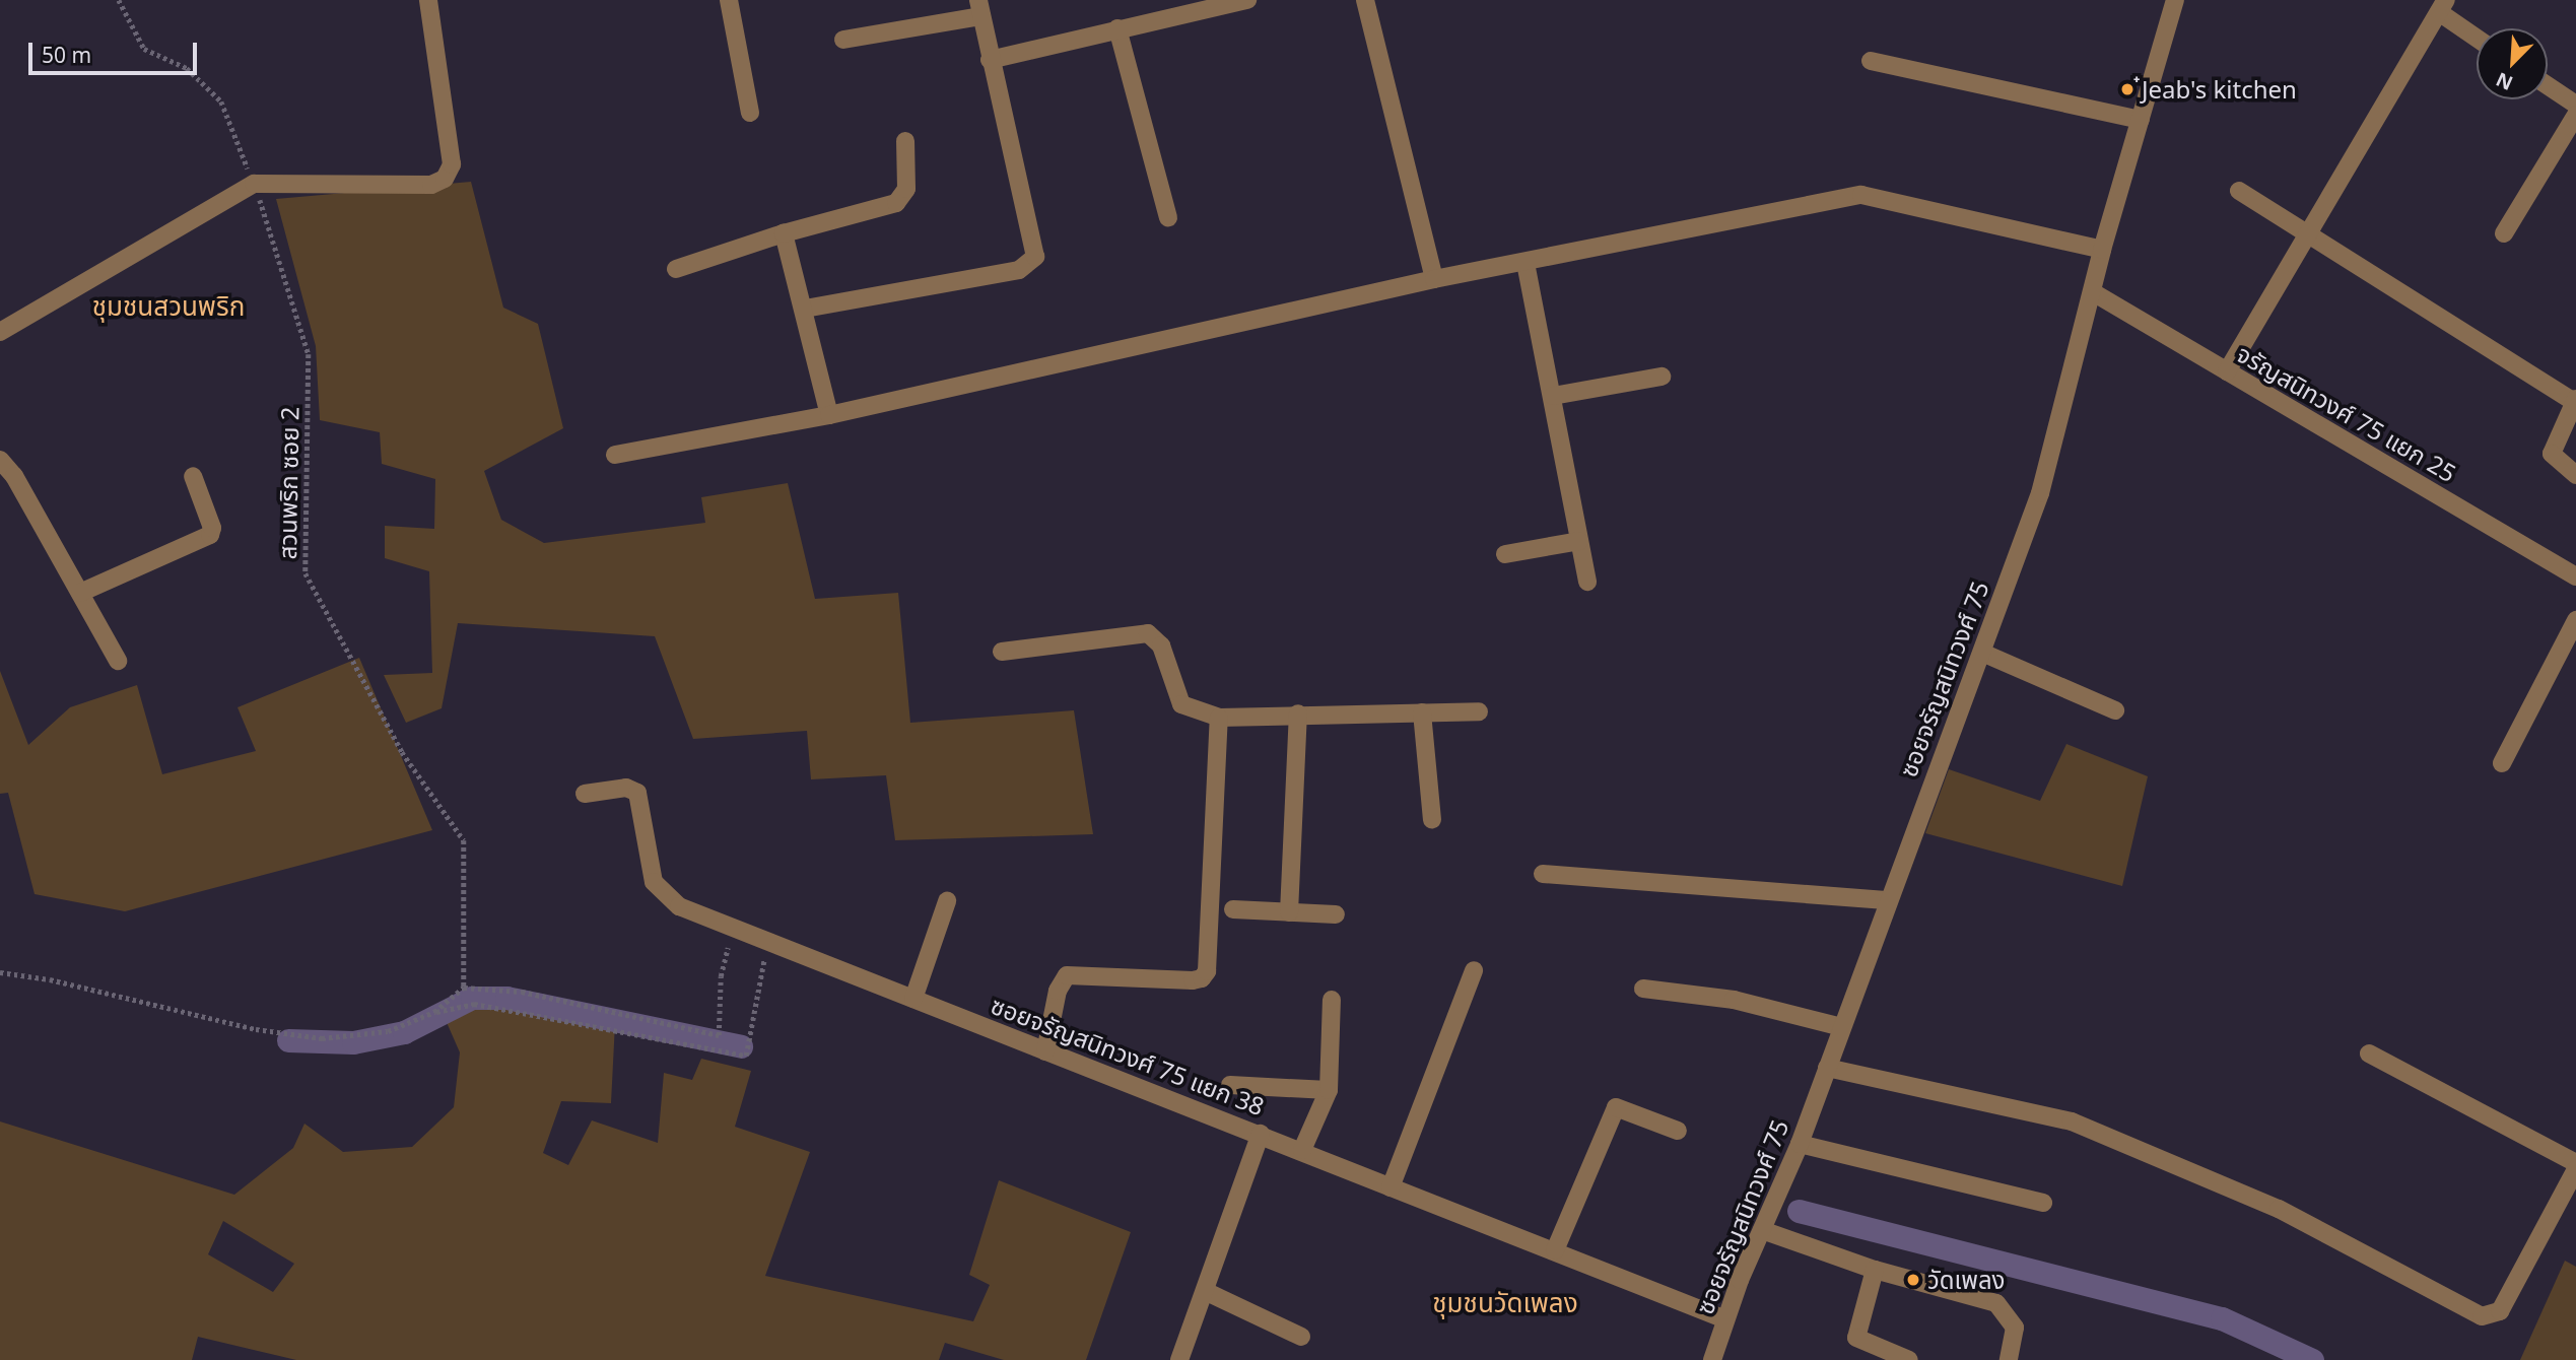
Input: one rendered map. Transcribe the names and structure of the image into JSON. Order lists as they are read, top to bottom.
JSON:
{
  "streets": {
    "street": ["จรัญสนิทวงศ์ 75 แยก 25", "ซอยจรัญสนิทวงศ์ 75", "ซอยจรัญสนิทวงศ์ 75 แยก 38"],
    "path": ["สวนพริก ซอย 2"]
  },
  "crossings": [
    ["จรัญสนิทวงศ์ 75 แยก 25", "ซอยจรัญสนิทวงศ์ 75"],
    ["ซอยจรัญสนิทวงศ์ 75", "ซอยจรัญสนิทวงศ์ 75 แยก 38"]
  ],
  "districts": ["ชุมชนสวนพริก", "ชุมชนวัดเพลง"],
  "places": ["๋Jeab's kitchen", "วัดเพลง"],
  "scale_bar": "50 m",
  "north": "bottom left"
}
